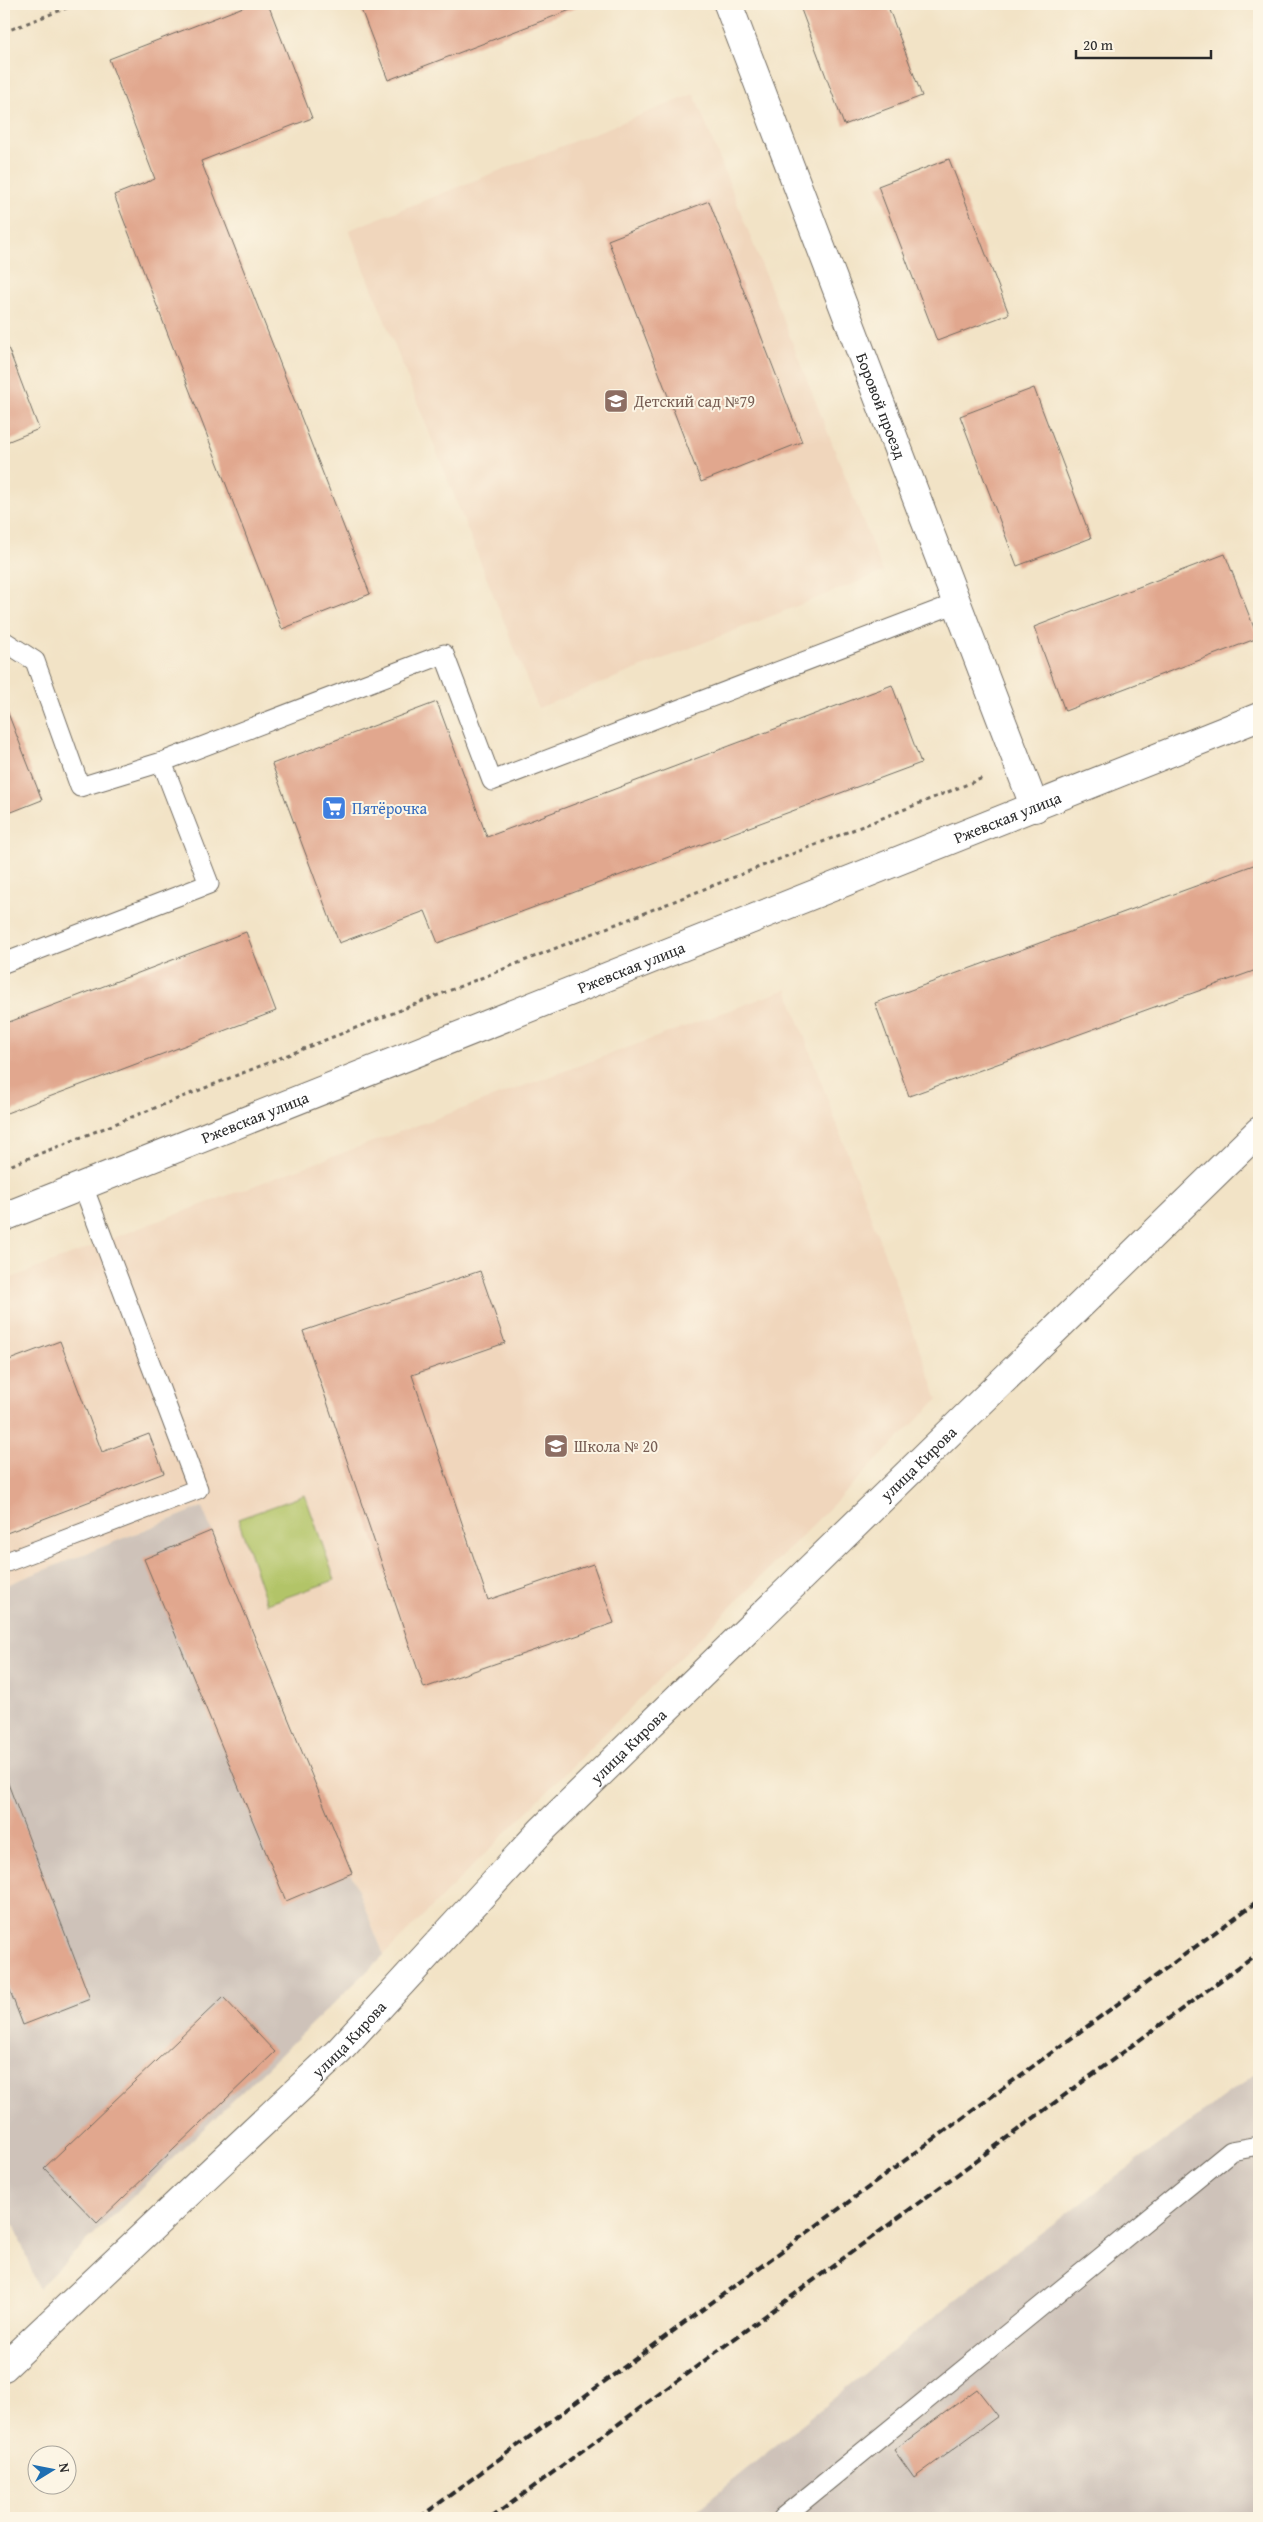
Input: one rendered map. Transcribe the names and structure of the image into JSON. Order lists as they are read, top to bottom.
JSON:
{
  "streets": {
    "street": ["Боровой проезд", "Ржевская улица", "улица Кирова"]
  },
  "crossings": [
    ["Боровой проезд", "Ржевская улица"]
  ],
  "places": {
    "school or university": ["Детский сад №79", "Школа № 20"],
    "supermarket": ["Пятёрочка"]
  },
  "scale_bar": "20 m",
  "north": "right"
}
